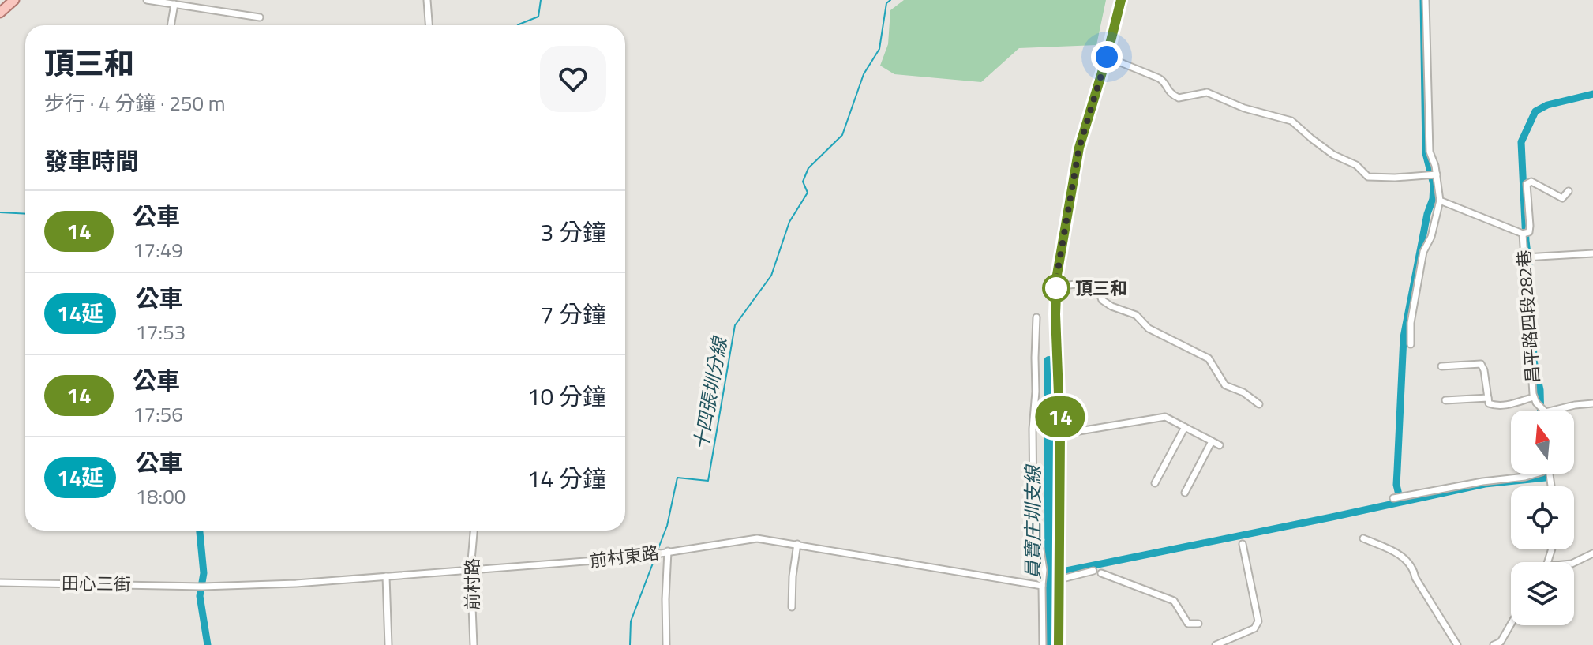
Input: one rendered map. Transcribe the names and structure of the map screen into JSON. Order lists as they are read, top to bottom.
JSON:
{
  "streets": {
    "street": [
      "昌平路四段282巷",
      "前村東路",
      "田心三街",
      "前村路"
    ]
  },
  "crossings": [
    ["前村東路", "田心三街"],
    ["前村東路", "前村路"]
  ],
  "water": ["十四張圳分線", "員寶庄圳支線"],
  "places": ["頂三和"],
  "lines": ["bus line 14"],
  "north": "top",
  "page": {
    "on_map": "14",
    "heading": [
      ["頂三和", "步行 · 4 分鐘 · 250 m"],
      "發車時間"
    ],
    "list": [
      {
        "mark": "14",
        "name": "公車",
        "note": "17:49",
        "value": "3 分鐘"
      },
      {
        "mark": "14延",
        "name": "公車",
        "note": "17:53",
        "value": "7 分鐘"
      },
      {
        "mark": "14",
        "name": "公車",
        "note": "17:56",
        "value": "10 分鐘"
      },
      {
        "mark": "14延",
        "name": "公車",
        "note": "18:00",
        "value": "14 分鐘"
      }
    ]
  }
}
